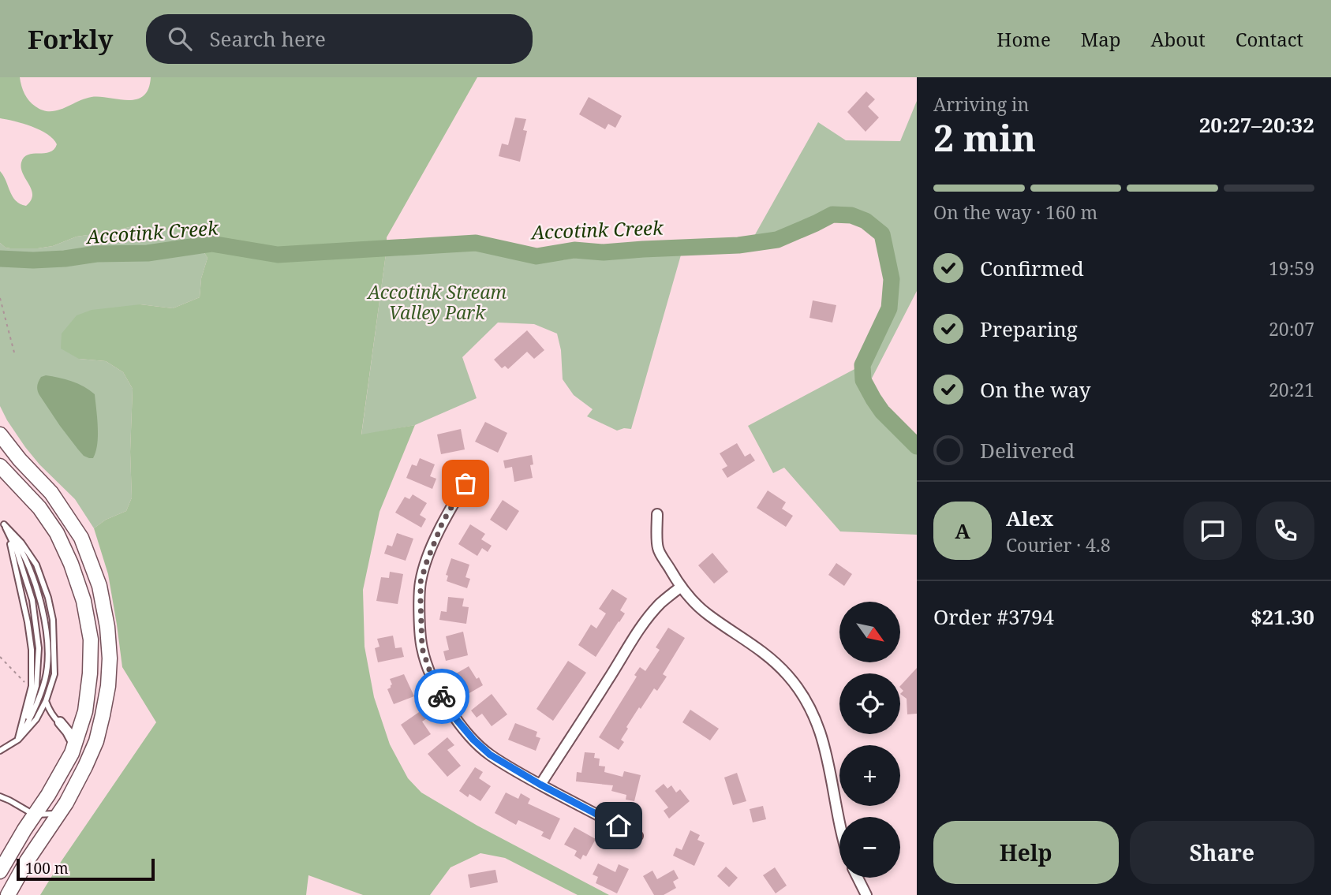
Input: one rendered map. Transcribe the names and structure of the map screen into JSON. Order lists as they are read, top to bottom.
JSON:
{
  "water": ["Accotink Creek"],
  "parks": ["Accotink Stream Valley Park"],
  "scale_bar": "100 m",
  "north": "bottom right",
  "page": {
    "header": "Forkly",
    "search": "Search here",
    "nav": [
      "Home",
      "Map",
      "About",
      "Contact"
    ],
    "heading": ["2 min", "Arriving in", "20:27–20:32"],
    "panel": [
      "Alex",
      "Courier · 4.8",
      "Order #3794",
      "$21.30"
    ],
    "bar": "On the way · 160 m",
    "list": [
      ["Confirmed", "19:59"],
      ["Preparing", "20:07"],
      ["On the way", "20:21"],
      "Delivered"
    ],
    "round": "A",
    "map_buttons": ["+", "−"],
    "buttons": ["Help", "Share"],
    "scale": "100 m"
  }
}
